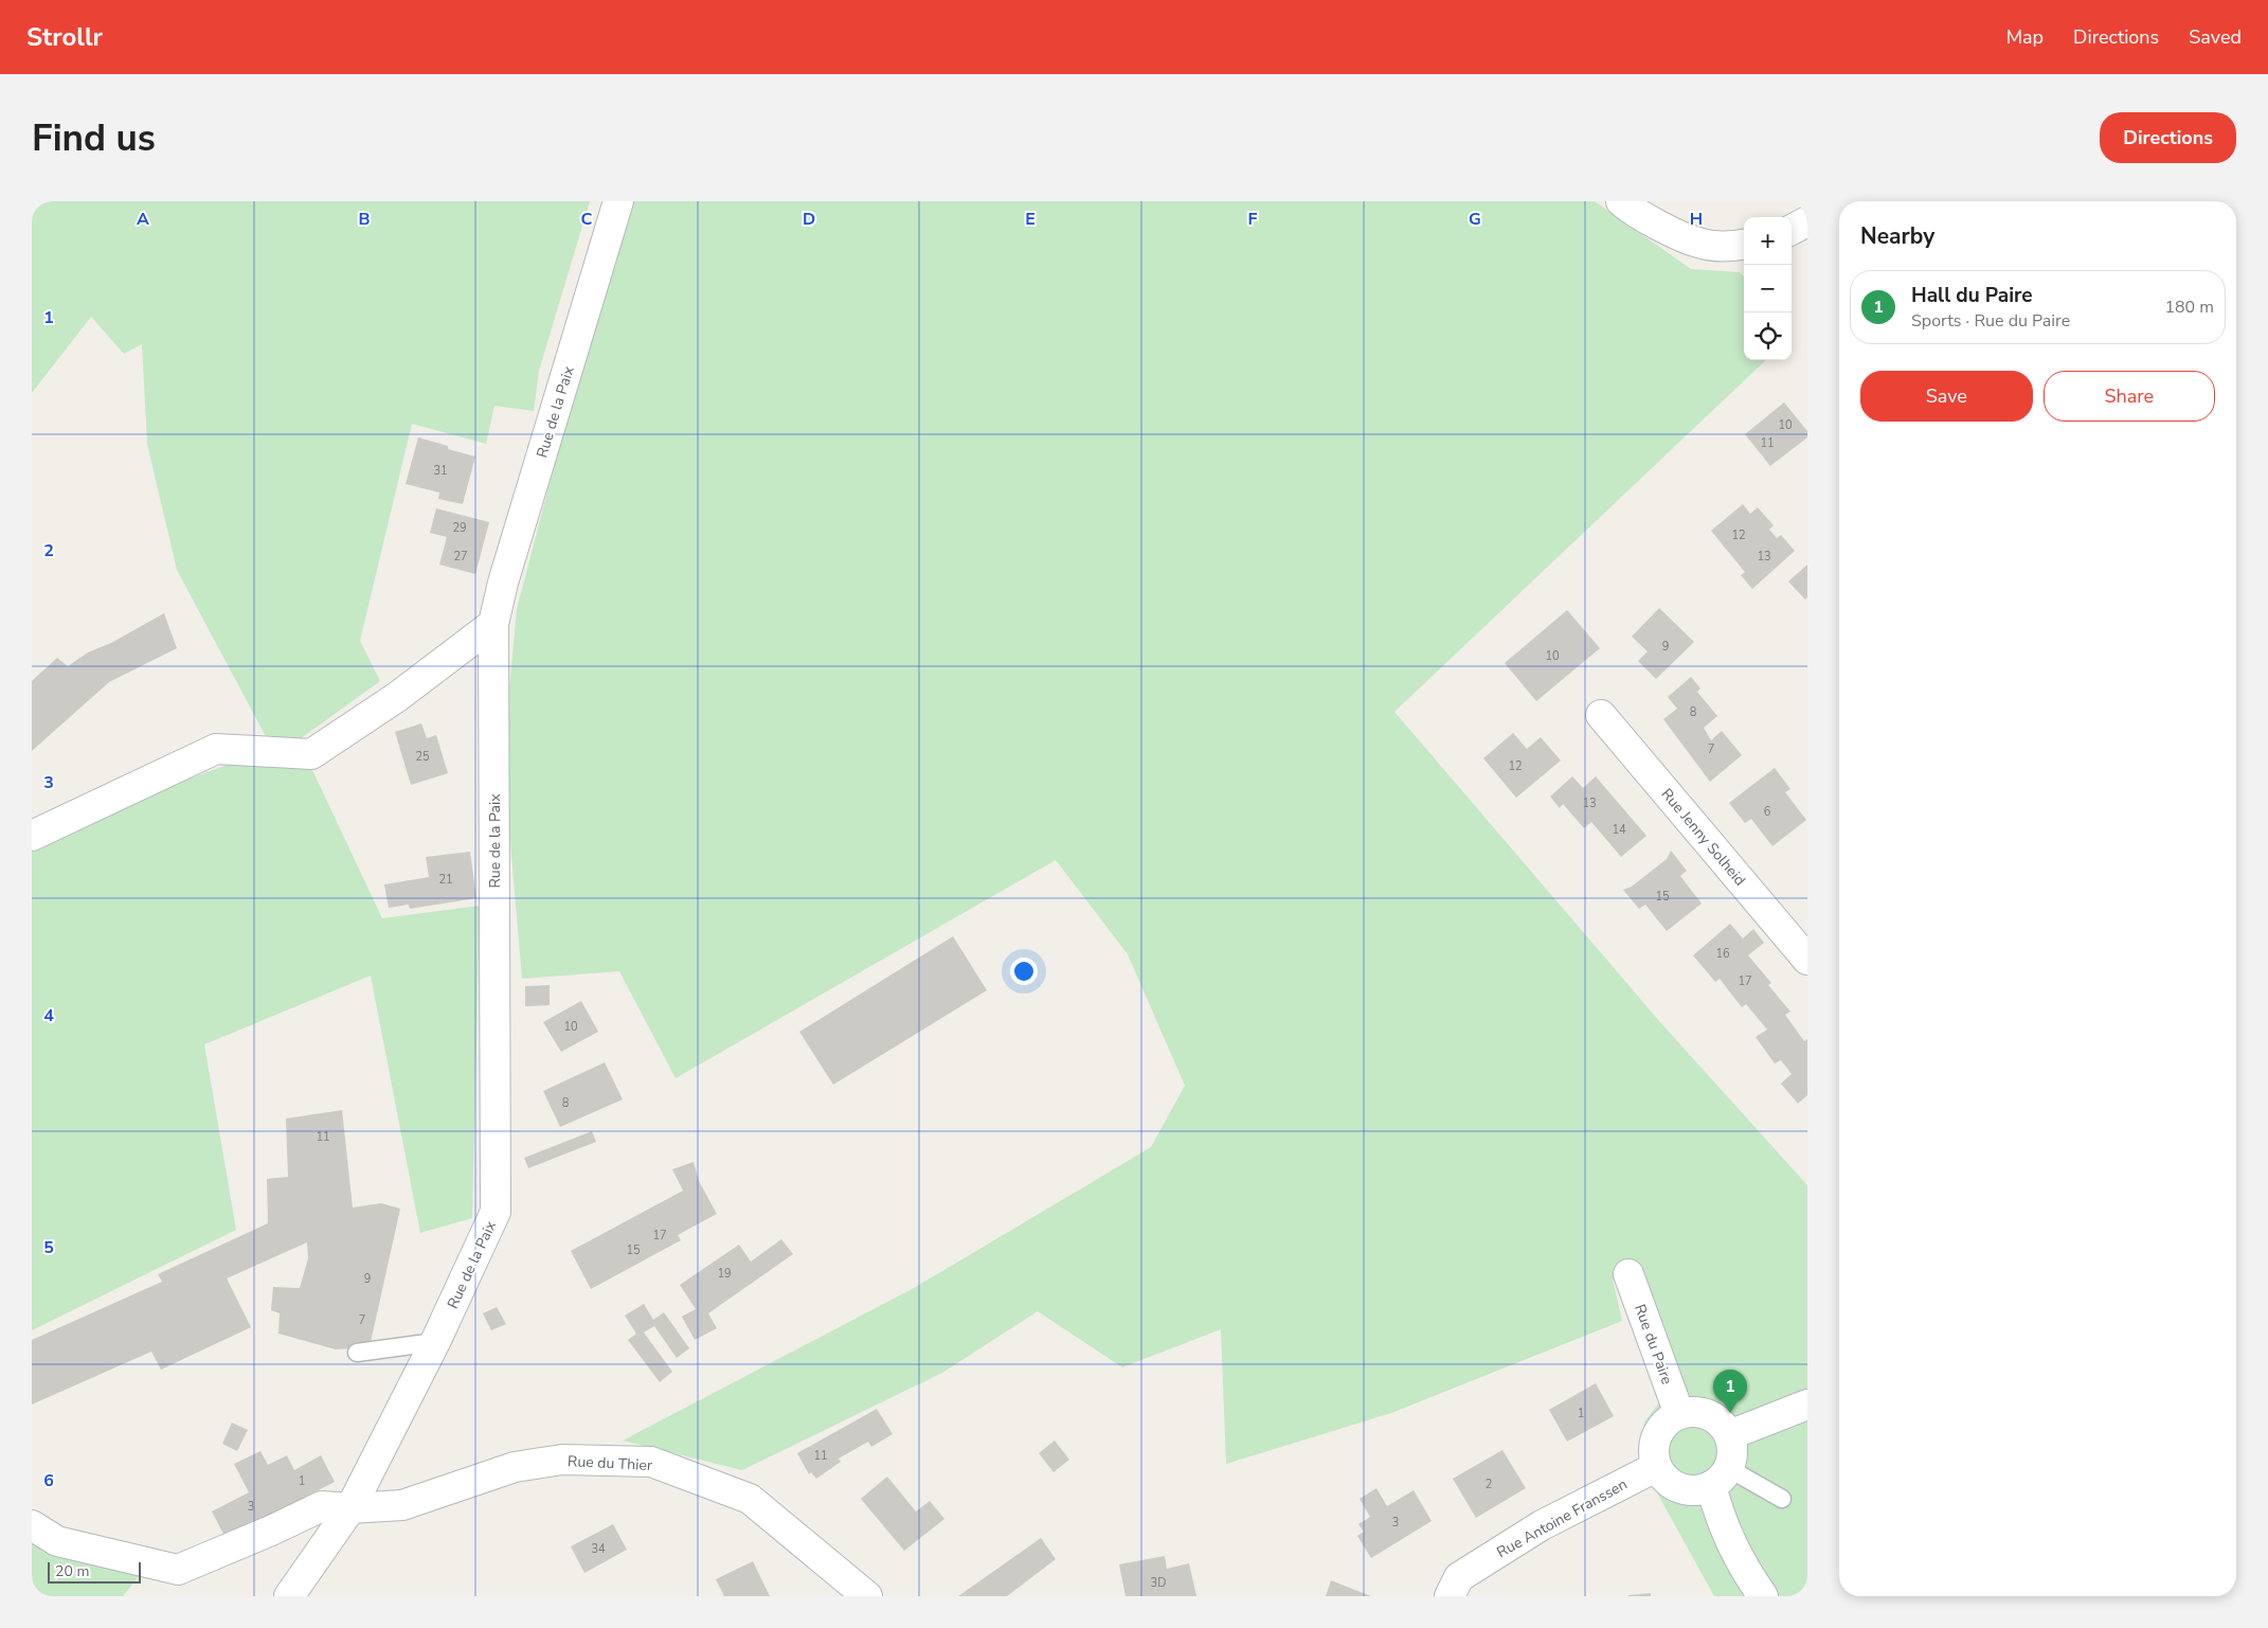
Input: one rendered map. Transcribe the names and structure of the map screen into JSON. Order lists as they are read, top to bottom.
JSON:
{
  "streets": {
    "street": [
      "Rue de la Paix",
      "Rue Jenny Solheid",
      "Rue du Paire",
      "Rue du Thier",
      "Rue Antoine Franssen"
    ]
  },
  "crossings": [
    ["Rue de la Paix", "Rue du Thier"],
    ["Rue du Paire", "Rue Antoine Franssen"]
  ],
  "house_numbers": [
    "10",
    "11",
    "31",
    "29",
    "12",
    "27",
    "13",
    "9",
    "10",
    "8",
    "7",
    "25",
    "12",
    "13",
    "6",
    "14",
    "21",
    "15",
    "16",
    "17",
    "10",
    "8",
    "11",
    "17",
    "15",
    "19",
    "9",
    "7",
    "1",
    "11",
    "1",
    "2",
    "3",
    "3",
    "34",
    "3D"
  ],
  "scale_bar": "20 m",
  "page": {
    "header": "Strollr",
    "nav": ["Map", "Directions", "Saved"],
    "buttons": [
      "Directions",
      ["Save", "Share"]
    ],
    "title": "Find us",
    "heading": "Nearby",
    "map_buttons": ["+", "−"],
    "list": [
      {
        "mark": "1",
        "name": "Hall du Paire",
        "note": "Sports · Rue du Paire",
        "value": "180 m"
      }
    ],
    "pins": "1",
    "scale": "20 m"
  },
  "grid": {
    "columns": [
      "A",
      "B",
      "C",
      "D",
      "E",
      "F",
      "G",
      "H"
    ],
    "rows": [
      "1",
      "2",
      "3",
      "4",
      "5",
      "6"
    ]
  }
}
